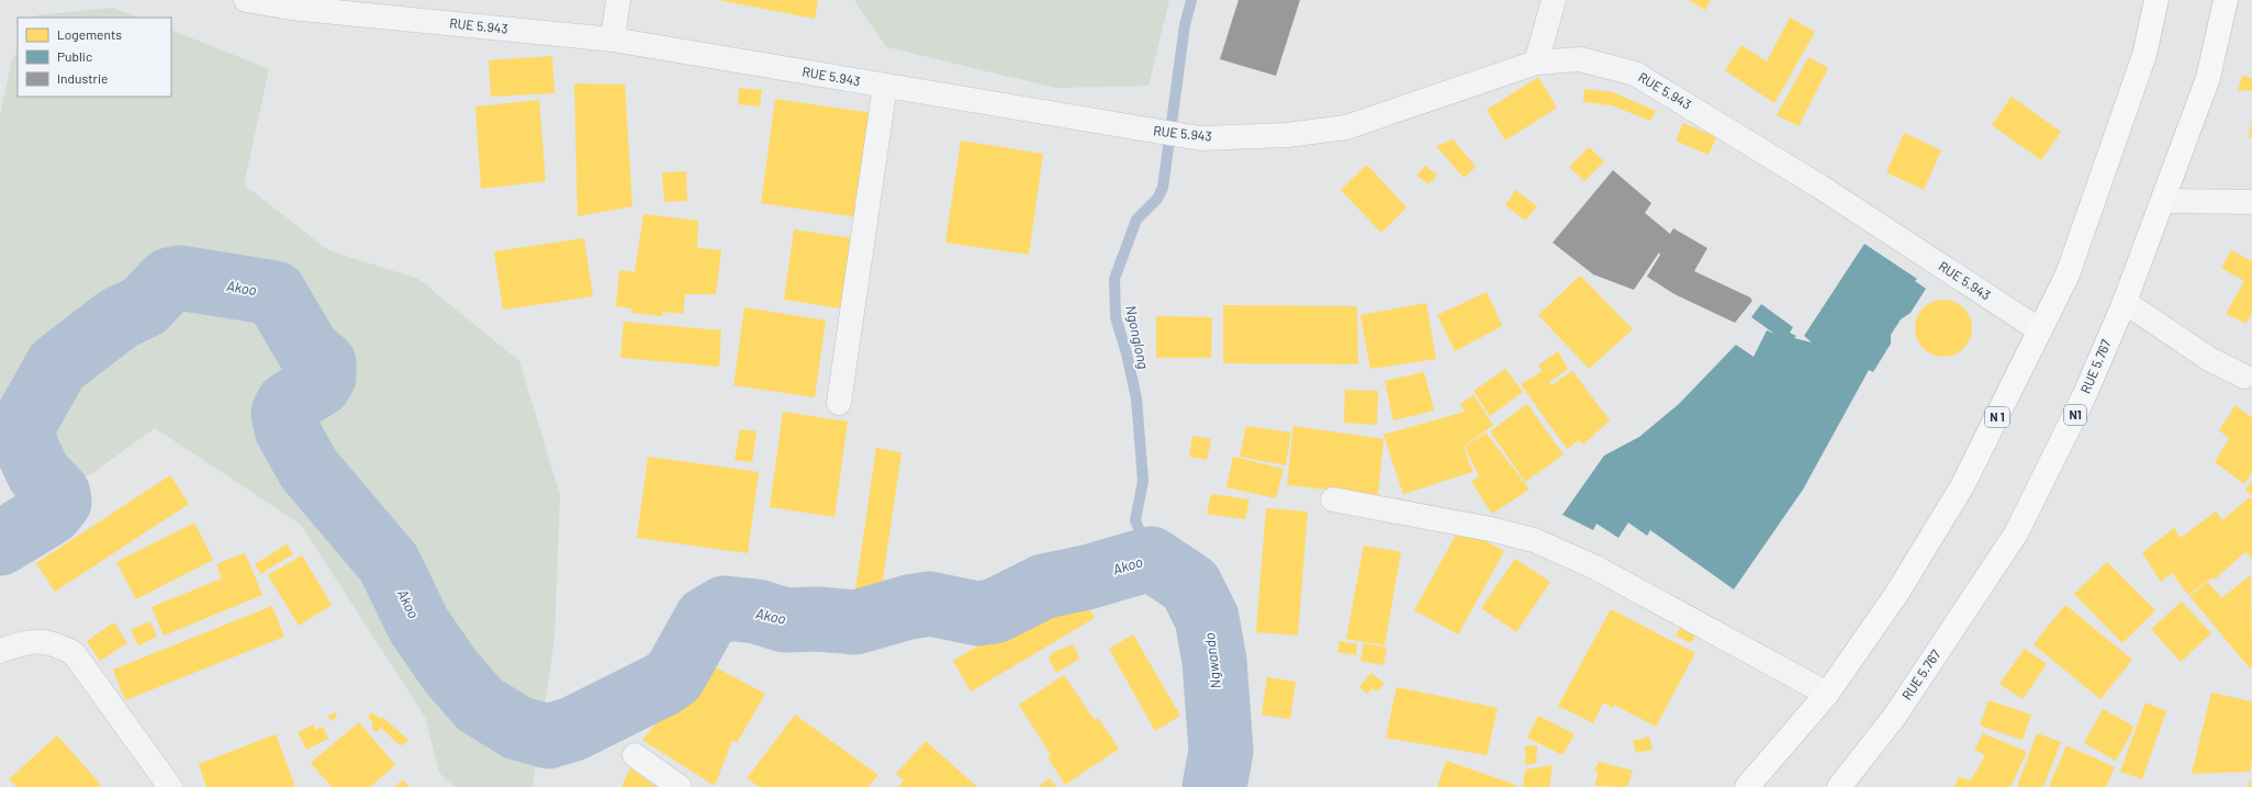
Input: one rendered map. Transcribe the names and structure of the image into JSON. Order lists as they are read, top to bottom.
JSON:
{
  "streets": {
    "highway": ["RUE 5.767", "N1", "N 1"],
    "street": ["RUE 5.943"]
  },
  "crossings": [
    ["RUE 5.943", "N 1"]
  ],
  "water": ["Akoo", "Ngonglong", "Ngwando"],
  "legend": ["Logements", "Public", "Industrie"]
}
